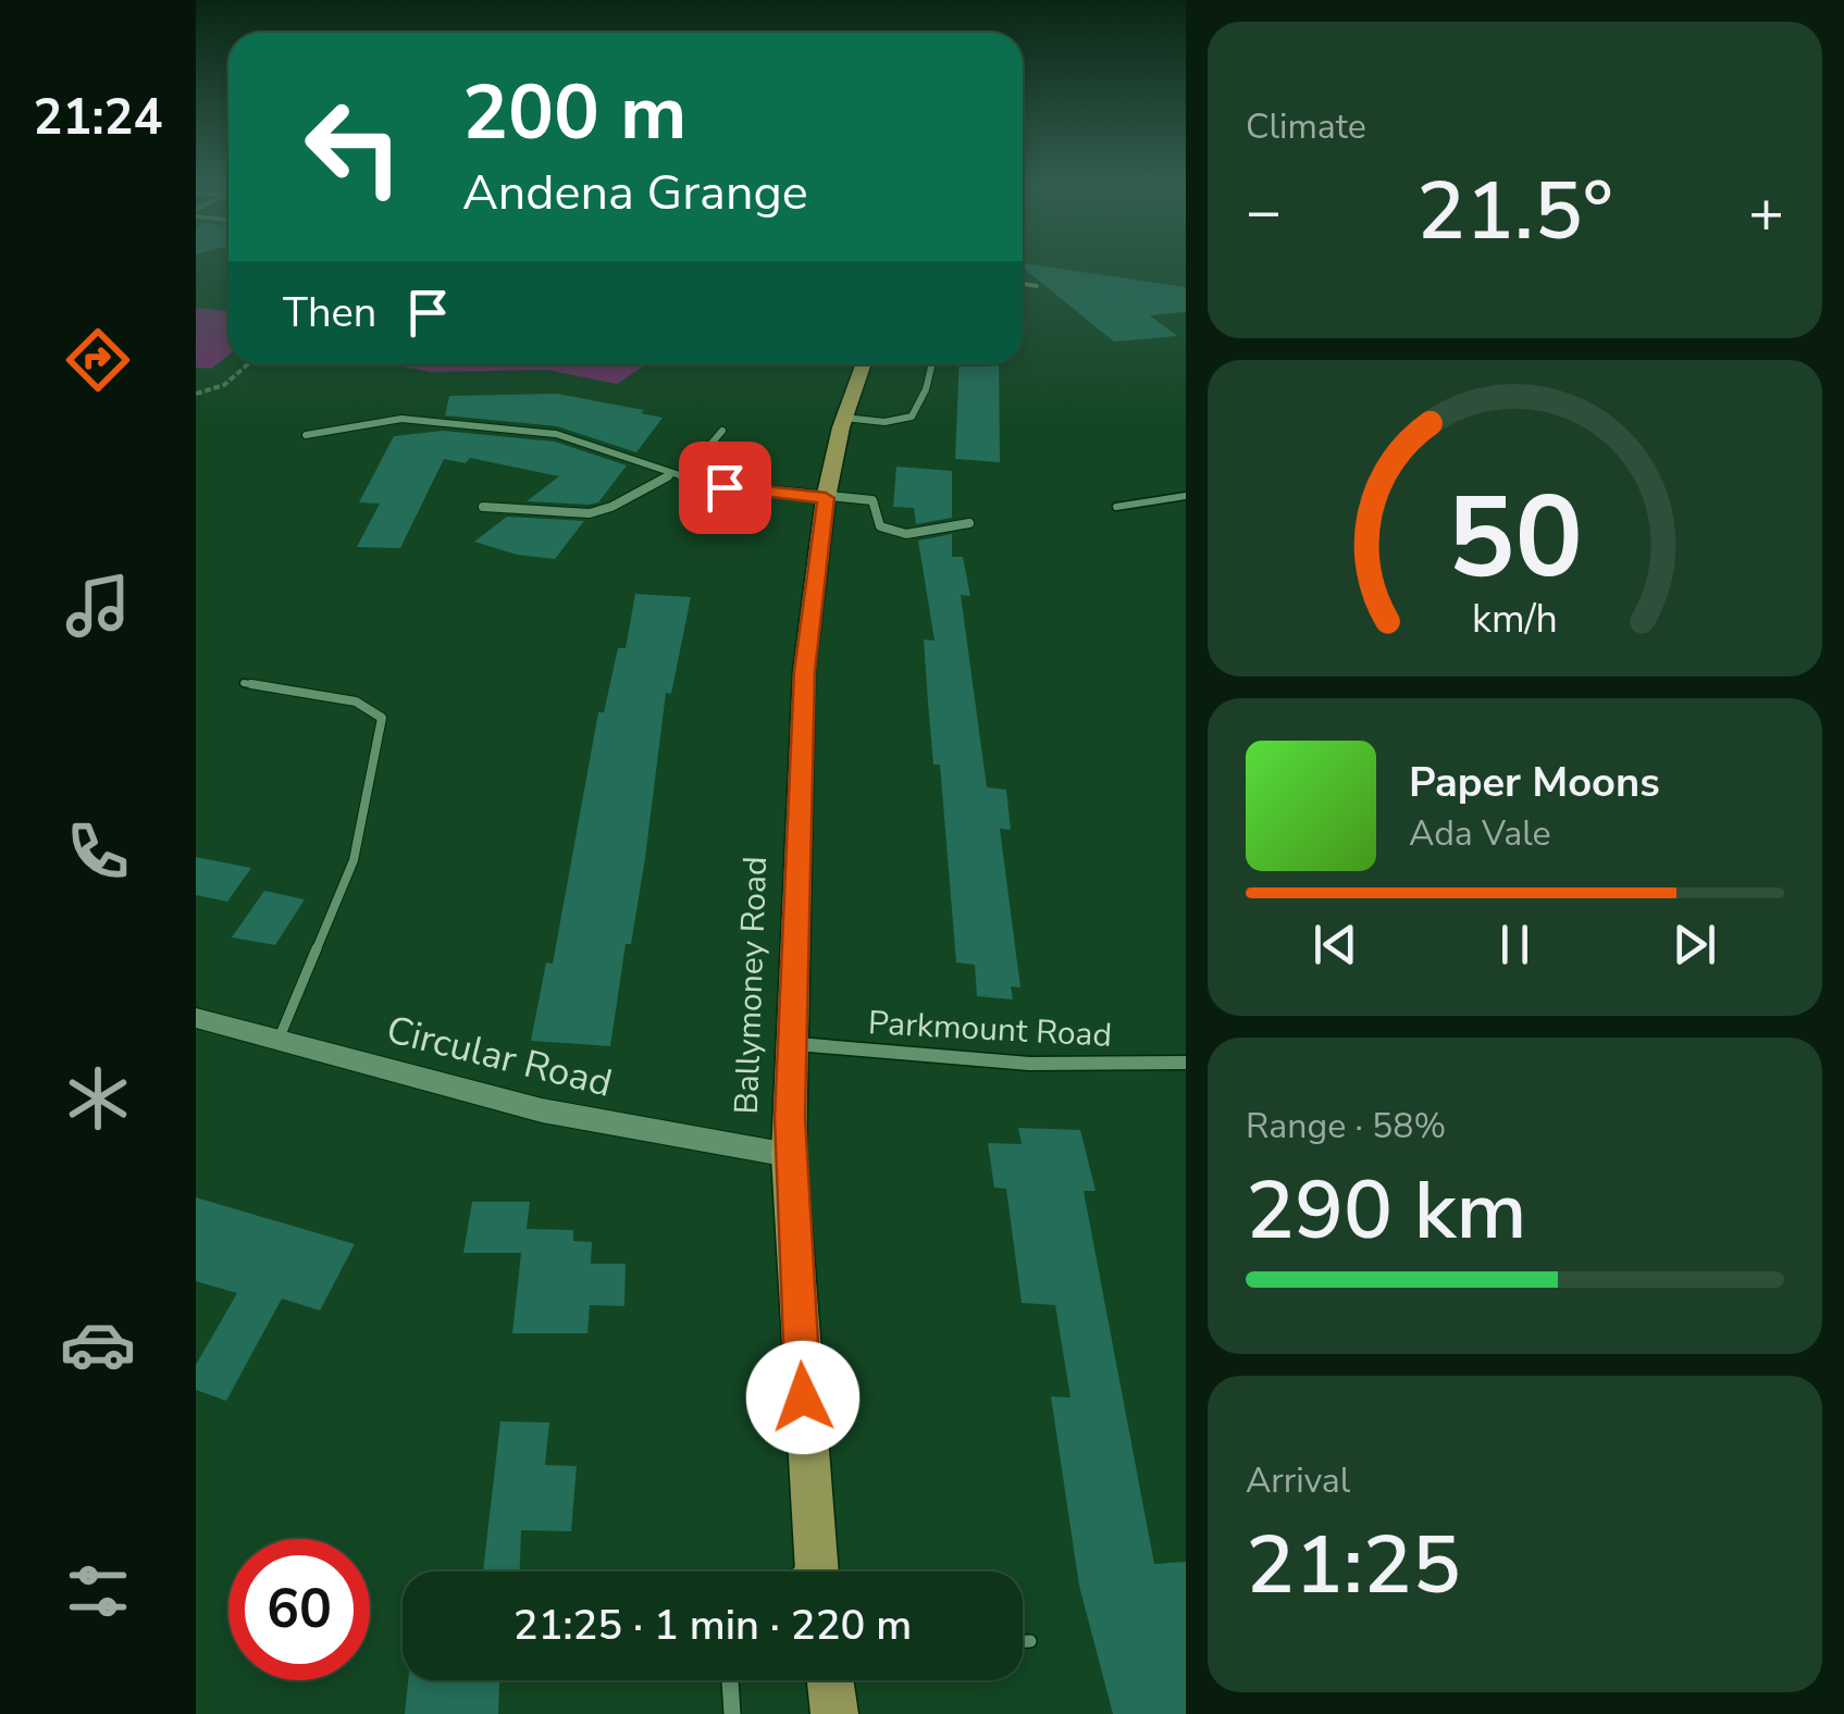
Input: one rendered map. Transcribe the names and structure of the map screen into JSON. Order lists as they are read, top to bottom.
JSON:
{
  "streets": {
    "main road": ["Ballymoney Road"],
    "street": ["Parkmount Road", "Circular Road"]
  },
  "crossings": [
    ["Ballymoney Road", "Parkmount Road"],
    ["Ballymoney Road", "Circular Road"]
  ],
  "page": {
    "tabs": "21:24",
    "tile": [
      "Climate",
      ["Range · 58%", "290 km"],
      ["Arrival", "21:25"]
    ],
    "turn": ["200 m", "Andena Grange"],
    "heat": ["−", "21.5°", "+"],
    "then": "Then",
    "song": ["Paper Moons", "Ada Vale"],
    "limit": "60",
    "trip": "21:25 · 1 min · 220 m",
    "gauge": ["50", "km/h"]
  }
}
